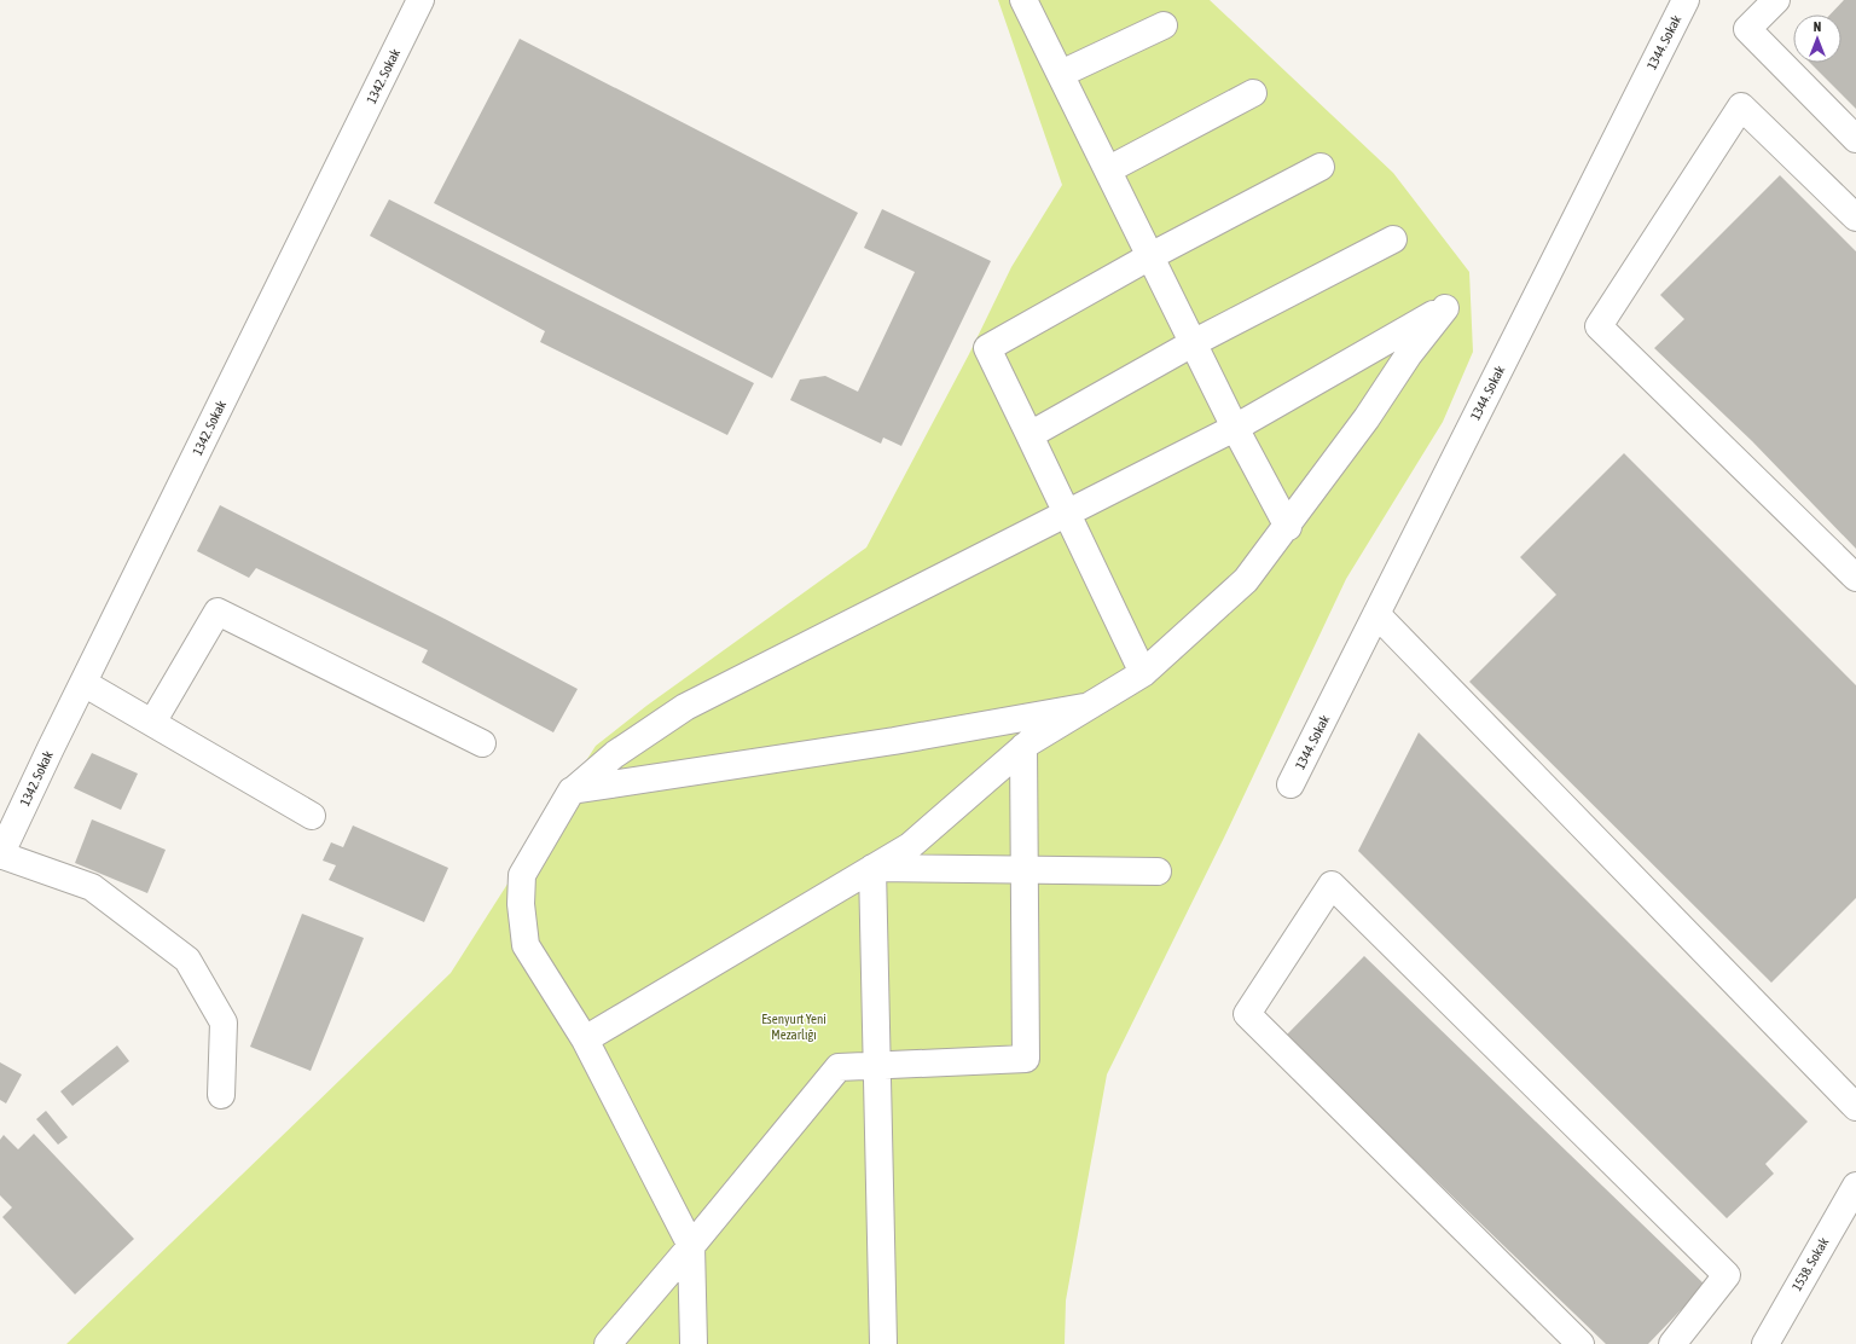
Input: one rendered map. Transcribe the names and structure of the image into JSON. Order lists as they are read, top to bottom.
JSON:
{
  "streets": {
    "street": ["1344. Sokak", "1342. Sokak", "1538. Sokak"]
  },
  "parks": ["Esenyurt Yeni Mezarlığı"],
  "north": "top"
}
